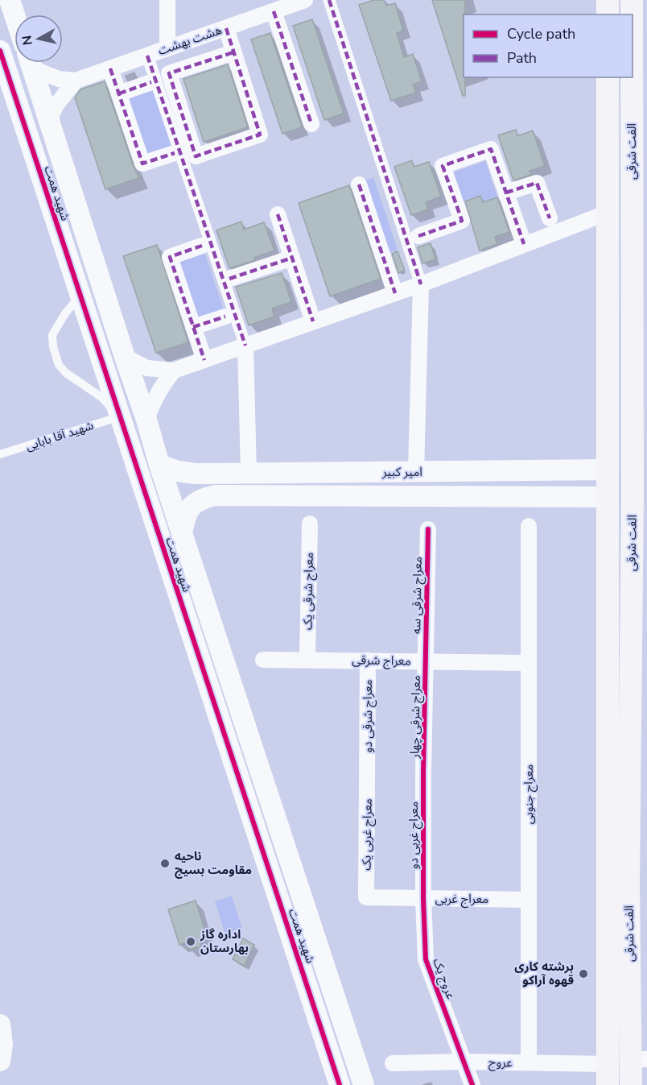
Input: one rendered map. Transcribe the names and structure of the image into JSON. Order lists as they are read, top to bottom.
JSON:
{
  "streets": {
    "main road": ["الفت شرقی", "امیر کبیر"],
    "street": [
      "هشت بهشت",
      "شهید همت",
      "معراج شرقی یک",
      "معراج شرقی سه",
      "معراج شرقی",
      "معراج شرقی دو",
      "معراج شرقی چهار",
      "معراج جنوبی",
      "معراج غربی یک",
      "معراج غربی دو",
      "معراج غربی",
      "عروج یک",
      "عروج"
    ],
    "lane": ["شهید آقا بابایی"]
  },
  "crossings": [
    ["الفت شرقی", "امیر کبیر"],
    ["الفت شرقی", "عروج"],
    ["شهید همت", "شهید آقا بابایی"],
    ["شهید همت", "امیر کبیر"],
    ["معراج شرقی یک", "معراج شرقی"],
    ["معراج شرقی سه", "معراج شرقی"],
    ["معراج شرقی سه", "معراج شرقی چهار"],
    ["معراج شرقی", "معراج شرقی دو"],
    ["معراج شرقی", "معراج شرقی چهار"],
    ["معراج شرقی", "معراج جنوبی"],
    ["معراج شرقی دو", "معراج غربی یک"],
    ["معراج شرقی چهار", "معراج غربی دو"],
    ["معراج جنوبی", "معراج غربی"],
    ["معراج جنوبی", "عروج"],
    ["معراج غربی یک", "معراج غربی"],
    ["معراج غربی دو", "معراج غربی"],
    ["معراج غربی دو", "عروج یک"],
    ["معراج غربی", "عروج یک"],
    ["عروج یک", "عروج"]
  ],
  "places": ["ناحیه مقاومت بسیج", "اداره گاز بهارستان", "برشته کاری قهوه آراکو"],
  "legend": ["Cycle path", "Path"],
  "north": "left"
}
